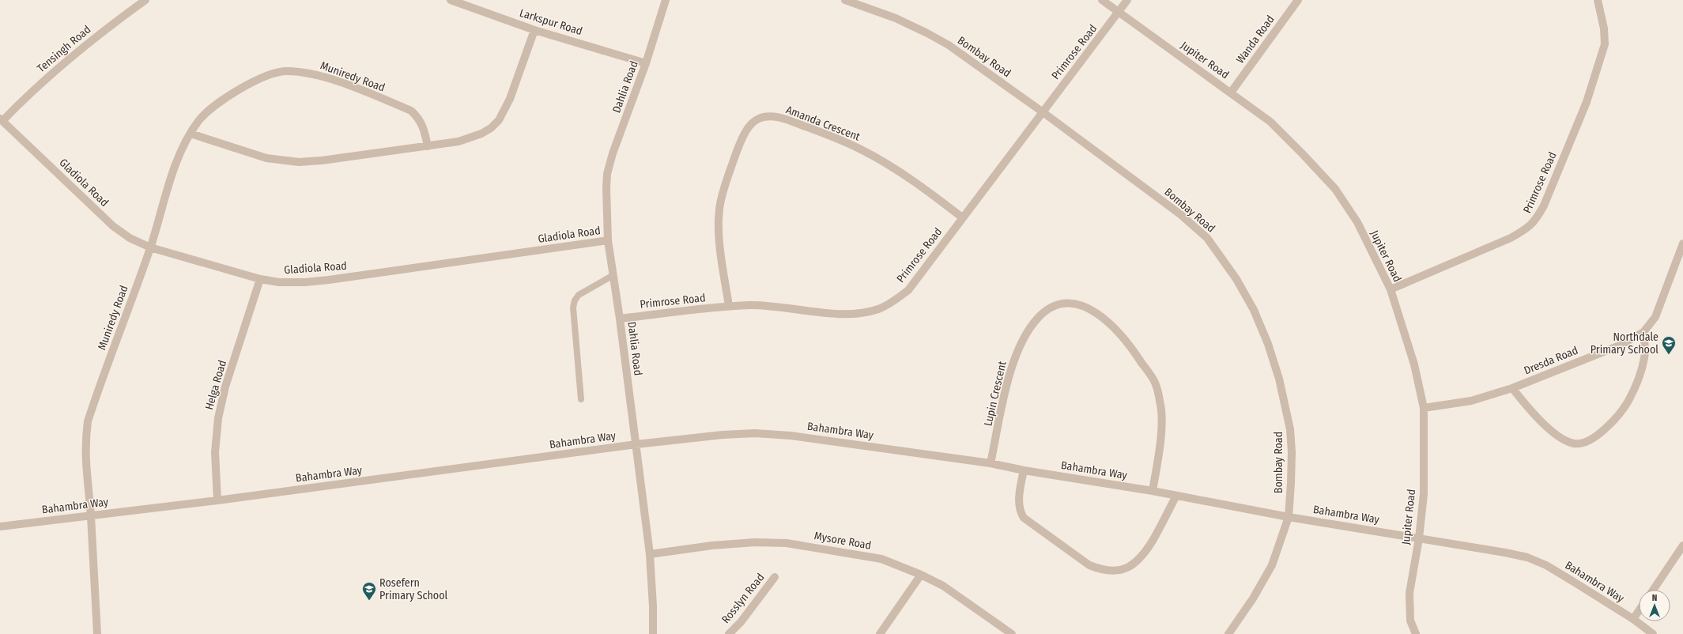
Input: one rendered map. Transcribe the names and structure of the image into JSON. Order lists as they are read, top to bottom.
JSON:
{
  "streets": {
    "street": [
      "Larkspur Road",
      "Wanda Road",
      "Tensingh Road",
      "Primrose Road",
      "Bombay Road",
      "Jupiter Road",
      "Muniredy Road",
      "Dahlia Road",
      "Amanda Crescent",
      "Gladiola Road",
      "Dresda Road",
      "Helga Road",
      "Lupin Crescent",
      "Bahambra Way",
      "Mysore Road",
      "Rosslyn Road"
    ]
  },
  "crossings": [
    ["Larkspur Road", "Dahlia Road"],
    ["Wanda Road", "Jupiter Road"],
    ["Tensingh Road", "Gladiola Road"],
    ["Primrose Road", "Bombay Road"],
    ["Primrose Road", "Jupiter Road"],
    ["Primrose Road", "Dahlia Road"],
    ["Primrose Road", "Amanda Crescent"],
    ["Bombay Road", "Bahambra Way"],
    ["Jupiter Road", "Dresda Road"],
    ["Jupiter Road", "Bahambra Way"],
    ["Muniredy Road", "Gladiola Road"],
    ["Muniredy Road", "Bahambra Way"],
    ["Dahlia Road", "Gladiola Road"],
    ["Dahlia Road", "Bahambra Way"],
    ["Dahlia Road", "Mysore Road"],
    ["Gladiola Road", "Helga Road"],
    ["Helga Road", "Bahambra Way"],
    ["Lupin Crescent", "Bahambra Way"]
  ],
  "places": {
    "school or university": ["Northdale Primary School", "Rosefern Primary School"]
  },
  "north": "top"
}
